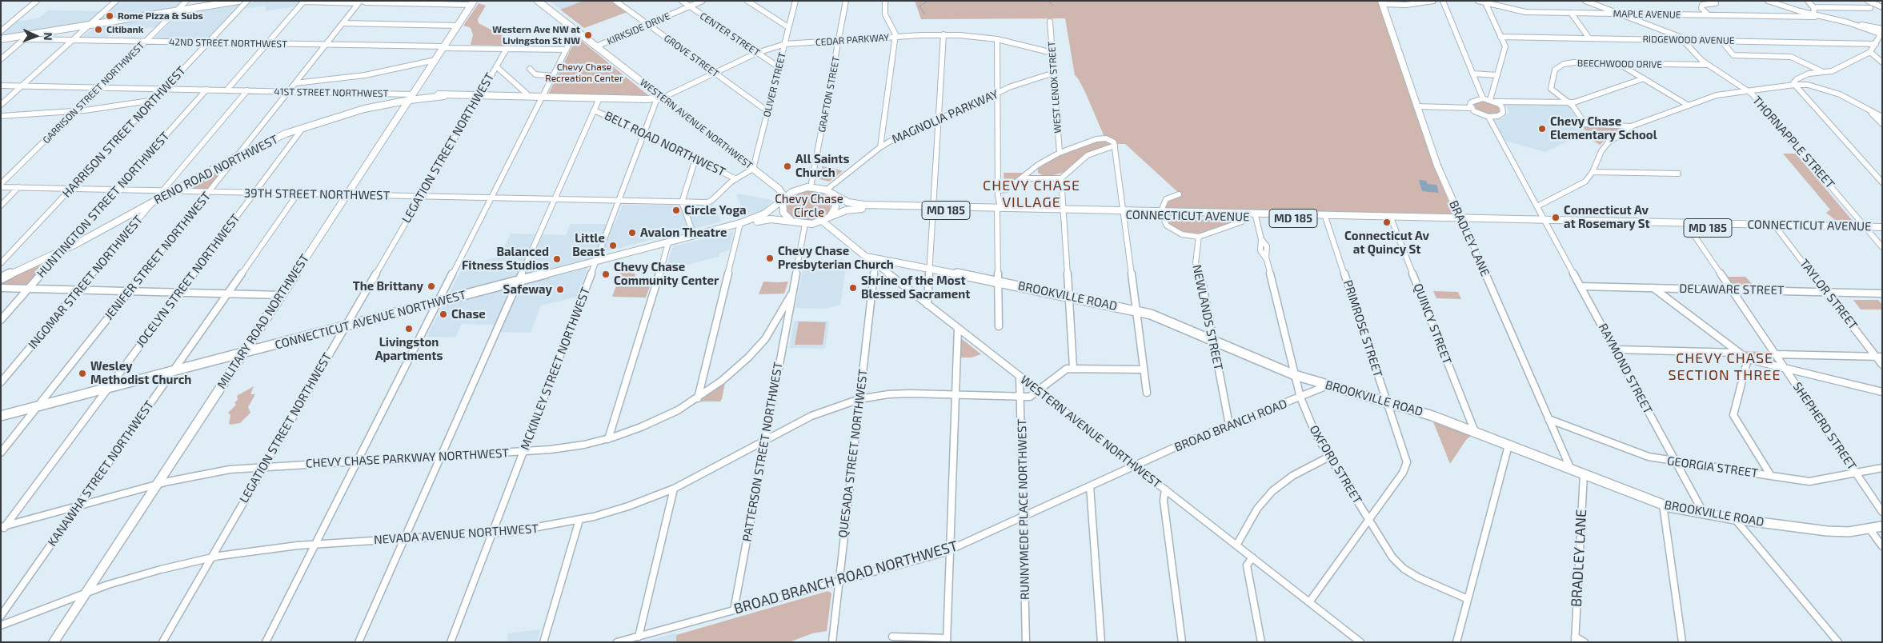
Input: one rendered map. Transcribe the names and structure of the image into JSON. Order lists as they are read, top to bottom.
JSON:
{
  "streets": {
    "main road": [
      "WESTERN AVENUE NORTHWEST",
      "RENO ROAD NORTHWEST",
      "MD 185",
      "CONNECTICUT AVENUE",
      "BRADLEY LANE",
      "BROOKVILLE ROAD",
      "CONNECTICUT AVENUE NORTHWEST",
      "MILITARY ROAD NORTHWEST"
    ],
    "street": [
      "MAPLE AVENUE",
      "KIRKSIDE DRIVE",
      "CENTER STREET",
      "CEDAR PARKWAY",
      "RIDGEWOOD AVENUE",
      "42ND STREET NORTHWEST",
      "GROVE STREET",
      "BEECHWOOD DRIVE",
      "OLIVER STREET",
      "WEST LENOX STREET",
      "GARRISON STREET NORTHWEST",
      "41ST STREET NORTHWEST",
      "GRAFTON STREET",
      "MAGNOLIA PARKWAY",
      "HARRISON STREET NORTHWEST",
      "THORNAPPLE STREET",
      "BELT ROAD NORTHWEST",
      "LEGATION STREET NORTHWEST",
      "39TH STREET NORTHWEST",
      "HUNTINGTON STREET NORTHWEST",
      "JENIFER STREET NORTHWEST",
      "JOCELYN STREET NORTHWEST",
      "INGOMAR STREET NORTHWEST",
      "DELAWARE STREET",
      "TAYLOR STREET",
      "NEWLANDS STREET",
      "QUINCY STREET",
      "PRIMROSE STREET",
      "MCKINLEY STREET NORTHWEST",
      "RAYMOND STREET",
      "BROAD BRANCH ROAD",
      "SHEPHERD STREET",
      "PATTERSON STREET NORTHWEST",
      "QUESADA STREET NORTHWEST",
      "CHEVY CHASE PARKWAY NORTHWEST",
      "OXFORD STREET",
      "GEORGIA STREET",
      "KANAWHA STREET NORTHWEST",
      "RUNNYMEDE PLACE NORTHWEST",
      "NEVADA AVENUE NORTHWEST",
      "BROAD BRANCH ROAD NORTHWEST"
    ]
  },
  "crossings": [
    ["MAPLE AVENUE", "THORNAPPLE STREET"],
    ["KIRKSIDE DRIVE", "CENTER STREET"],
    ["KIRKSIDE DRIVE", "GROVE STREET"],
    ["KIRKSIDE DRIVE", "WESTERN AVENUE NORTHWEST"],
    ["CENTER STREET", "CEDAR PARKWAY"],
    ["CENTER STREET", "OLIVER STREET"],
    ["CEDAR PARKWAY", "GROVE STREET"],
    ["CEDAR PARKWAY", "OLIVER STREET"],
    ["CEDAR PARKWAY", "WEST LENOX STREET"],
    ["CEDAR PARKWAY", "GRAFTON STREET"],
    ["CEDAR PARKWAY", "WESTERN AVENUE NORTHWEST"],
    ["CEDAR PARKWAY", "MCKINLEY STREET NORTHWEST"],
    ["RIDGEWOOD AVENUE", "THORNAPPLE STREET"],
    ["42ND STREET NORTHWEST", "GARRISON STREET NORTHWEST"],
    ["42ND STREET NORTHWEST", "HARRISON STREET NORTHWEST"],
    ["42ND STREET NORTHWEST", "LEGATION STREET NORTHWEST"],
    ["42ND STREET NORTHWEST", "JENIFER STREET NORTHWEST"],
    ["42ND STREET NORTHWEST", "MILITARY ROAD NORTHWEST"],
    ["GROVE STREET", "OLIVER STREET"],
    ["BEECHWOOD DRIVE", "THORNAPPLE STREET"],
    ["OLIVER STREET", "WESTERN AVENUE NORTHWEST"],
    ["OLIVER STREET", "39TH STREET NORTHWEST"],
    ["WEST LENOX STREET", "MAGNOLIA PARKWAY"],
    ["GARRISON STREET NORTHWEST", "41ST STREET NORTHWEST"],
    ["41ST STREET NORTHWEST", "HARRISON STREET NORTHWEST"],
    ["41ST STREET NORTHWEST", "RENO ROAD NORTHWEST"],
    ["41ST STREET NORTHWEST", "HUNTINGTON STREET NORTHWEST"],
    ["41ST STREET NORTHWEST", "JENIFER STREET NORTHWEST"],
    ["41ST STREET NORTHWEST", "INGOMAR STREET NORTHWEST"],
    ["41ST STREET NORTHWEST", "MILITARY ROAD NORTHWEST"],
    ["GRAFTON STREET", "MAGNOLIA PARKWAY"],
    ["GRAFTON STREET", "WESTERN AVENUE NORTHWEST"],
    ["GRAFTON STREET", "CONNECTICUT AVENUE"],
    ["GRAFTON STREET", "CONNECTICUT AVENUE NORTHWEST"],
    ["GRAFTON STREET", "CHEVY CHASE PARKWAY NORTHWEST"],
    ["MAGNOLIA PARKWAY", "WESTERN AVENUE NORTHWEST"],
    ["MAGNOLIA PARKWAY", "CONNECTICUT AVENUE"],
    ["MAGNOLIA PARKWAY", "CONNECTICUT AVENUE NORTHWEST"],
    ["MAGNOLIA PARKWAY", "CHEVY CHASE PARKWAY NORTHWEST"],
    ["WESTERN AVENUE NORTHWEST", "39TH STREET NORTHWEST"],
    ["WESTERN AVENUE NORTHWEST", "CONNECTICUT AVENUE"],
    ["WESTERN AVENUE NORTHWEST", "BROOKVILLE ROAD"],
    ["WESTERN AVENUE NORTHWEST", "CONNECTICUT AVENUE NORTHWEST"],
    ["WESTERN AVENUE NORTHWEST", "PRIMROSE STREET"],
    ["WESTERN AVENUE NORTHWEST", "MCKINLEY STREET NORTHWEST"],
    ["WESTERN AVENUE NORTHWEST", "BROAD BRANCH ROAD"],
    ["WESTERN AVENUE NORTHWEST", "QUESADA STREET NORTHWEST"],
    ["WESTERN AVENUE NORTHWEST", "CHEVY CHASE PARKWAY NORTHWEST"],
    ["WESTERN AVENUE NORTHWEST", "RUNNYMEDE PLACE NORTHWEST"],
    ["WESTERN AVENUE NORTHWEST", "NEVADA AVENUE NORTHWEST"],
    ["WESTERN AVENUE NORTHWEST", "BROAD BRANCH ROAD NORTHWEST"],
    ["HARRISON STREET NORTHWEST", "39TH STREET NORTHWEST"],
    ["THORNAPPLE STREET", "CONNECTICUT AVENUE"],
    ["BELT ROAD NORTHWEST", "39TH STREET NORTHWEST"],
    ["BELT ROAD NORTHWEST", "MCKINLEY STREET NORTHWEST"],
    ["LEGATION STREET NORTHWEST", "RENO ROAD NORTHWEST"],
    ["LEGATION STREET NORTHWEST", "39TH STREET NORTHWEST"],
    ["LEGATION STREET NORTHWEST", "CONNECTICUT AVENUE NORTHWEST"],
    ["LEGATION STREET NORTHWEST", "CHEVY CHASE PARKWAY NORTHWEST"],
    ["LEGATION STREET NORTHWEST", "NEVADA AVENUE NORTHWEST"],
    ["RENO ROAD NORTHWEST", "39TH STREET NORTHWEST"],
    ["RENO ROAD NORTHWEST", "HUNTINGTON STREET NORTHWEST"],
    ["RENO ROAD NORTHWEST", "JENIFER STREET NORTHWEST"],
    ["RENO ROAD NORTHWEST", "JOCELYN STREET NORTHWEST"],
    ["RENO ROAD NORTHWEST", "INGOMAR STREET NORTHWEST"],
    ["RENO ROAD NORTHWEST", "MILITARY ROAD NORTHWEST"],
    ["39TH STREET NORTHWEST", "HUNTINGTON STREET NORTHWEST"],
    ["39TH STREET NORTHWEST", "JENIFER STREET NORTHWEST"],
    ["39TH STREET NORTHWEST", "JOCELYN STREET NORTHWEST"],
    ["39TH STREET NORTHWEST", "INGOMAR STREET NORTHWEST"],
    ["39TH STREET NORTHWEST", "MILITARY ROAD NORTHWEST"],
    ["39TH STREET NORTHWEST", "MCKINLEY STREET NORTHWEST"],
    ["39TH STREET NORTHWEST", "KANAWHA STREET NORTHWEST"],
    ["CONNECTICUT AVENUE", "BRADLEY LANE"],
    ["CONNECTICUT AVENUE", "TAYLOR STREET"],
    ["CONNECTICUT AVENUE", "CONNECTICUT AVENUE NORTHWEST"],
    ["CONNECTICUT AVENUE", "QUINCY STREET"],
    ["CONNECTICUT AVENUE", "PRIMROSE STREET"],
    ["CONNECTICUT AVENUE", "RAYMOND STREET"],
    ["CONNECTICUT AVENUE", "SHEPHERD STREET"],
    ["CONNECTICUT AVENUE", "CHEVY CHASE PARKWAY NORTHWEST"],
    ["CONNECTICUT AVENUE", "OXFORD STREET"],
    ["BRADLEY LANE", "BROOKVILLE ROAD"],
    ["BRADLEY LANE", "GEORGIA STREET"],
    ["JENIFER STREET NORTHWEST", "CONNECTICUT AVENUE NORTHWEST"],
    ["JOCELYN STREET NORTHWEST", "CONNECTICUT AVENUE NORTHWEST"],
    ["JOCELYN STREET NORTHWEST", "CHEVY CHASE PARKWAY NORTHWEST"],
    ["DELAWARE STREET", "TAYLOR STREET"],
    ["DELAWARE STREET", "RAYMOND STREET"],
    ["DELAWARE STREET", "SHEPHERD STREET"],
    ["BROOKVILLE ROAD", "NEWLANDS STREET"],
    ["BROOKVILLE ROAD", "QUINCY STREET"],
    ["BROOKVILLE ROAD", "PRIMROSE STREET"],
    ["BROOKVILLE ROAD", "RAYMOND STREET"],
    ["BROOKVILLE ROAD", "BROAD BRANCH ROAD"],
    ["BROOKVILLE ROAD", "OXFORD STREET"],
    ["NEWLANDS STREET", "BROAD BRANCH ROAD"],
    ["CONNECTICUT AVENUE NORTHWEST", "MILITARY ROAD NORTHWEST"],
    ["CONNECTICUT AVENUE NORTHWEST", "MCKINLEY STREET NORTHWEST"],
    ["CONNECTICUT AVENUE NORTHWEST", "CHEVY CHASE PARKWAY NORTHWEST"],
    ["CONNECTICUT AVENUE NORTHWEST", "KANAWHA STREET NORTHWEST"],
    ["MILITARY ROAD NORTHWEST", "CHEVY CHASE PARKWAY NORTHWEST"],
    ["MILITARY ROAD NORTHWEST", "NEVADA AVENUE NORTHWEST"],
    ["PRIMROSE STREET", "OXFORD STREET"],
    ["MCKINLEY STREET NORTHWEST", "CHEVY CHASE PARKWAY NORTHWEST"],
    ["MCKINLEY STREET NORTHWEST", "NEVADA AVENUE NORTHWEST"],
    ["RAYMOND STREET", "GEORGIA STREET"],
    ["BROAD BRANCH ROAD", "OXFORD STREET"],
    ["BROAD BRANCH ROAD", "BROAD BRANCH ROAD NORTHWEST"],
    ["SHEPHERD STREET", "GEORGIA STREET"],
    ["PATTERSON STREET NORTHWEST", "CHEVY CHASE PARKWAY NORTHWEST"],
    ["PATTERSON STREET NORTHWEST", "NEVADA AVENUE NORTHWEST"],
    ["PATTERSON STREET NORTHWEST", "BROAD BRANCH ROAD NORTHWEST"],
    ["QUESADA STREET NORTHWEST", "NEVADA AVENUE NORTHWEST"],
    ["QUESADA STREET NORTHWEST", "BROAD BRANCH ROAD NORTHWEST"],
    ["CHEVY CHASE PARKWAY NORTHWEST", "KANAWHA STREET NORTHWEST"],
    ["RUNNYMEDE PLACE NORTHWEST", "NEVADA AVENUE NORTHWEST"],
    ["RUNNYMEDE PLACE NORTHWEST", "BROAD BRANCH ROAD NORTHWEST"]
  ],
  "districts": ["CHEVY CHASE VILLAGE", "CHEVY CHASE SECTION THREE"],
  "parks": ["Chevy Chase Recreation Center", "Chevy Chase Circle"],
  "places": [
    "Rome Pizza & Subs",
    "Citibank",
    "Western Ave NW at Livingston St NW",
    "Chevy Chase Elementary School",
    "All Saints Church",
    "Circle Yoga",
    "Connecticut Av at Rosemary St",
    "Connecticut Av at Quincy St",
    "Avalon Theatre",
    "Little Beast",
    "Chevy Chase Presbyterian Church",
    "Balanced Fitness Studios",
    "Chevy Chase Community Center",
    "The Brittany",
    "Shrine of the Most Blessed Sacrament",
    "Safeway",
    "Chase",
    "Livingston Apartments",
    "Wesley Methodist Church"
  ],
  "north": "right"
}
